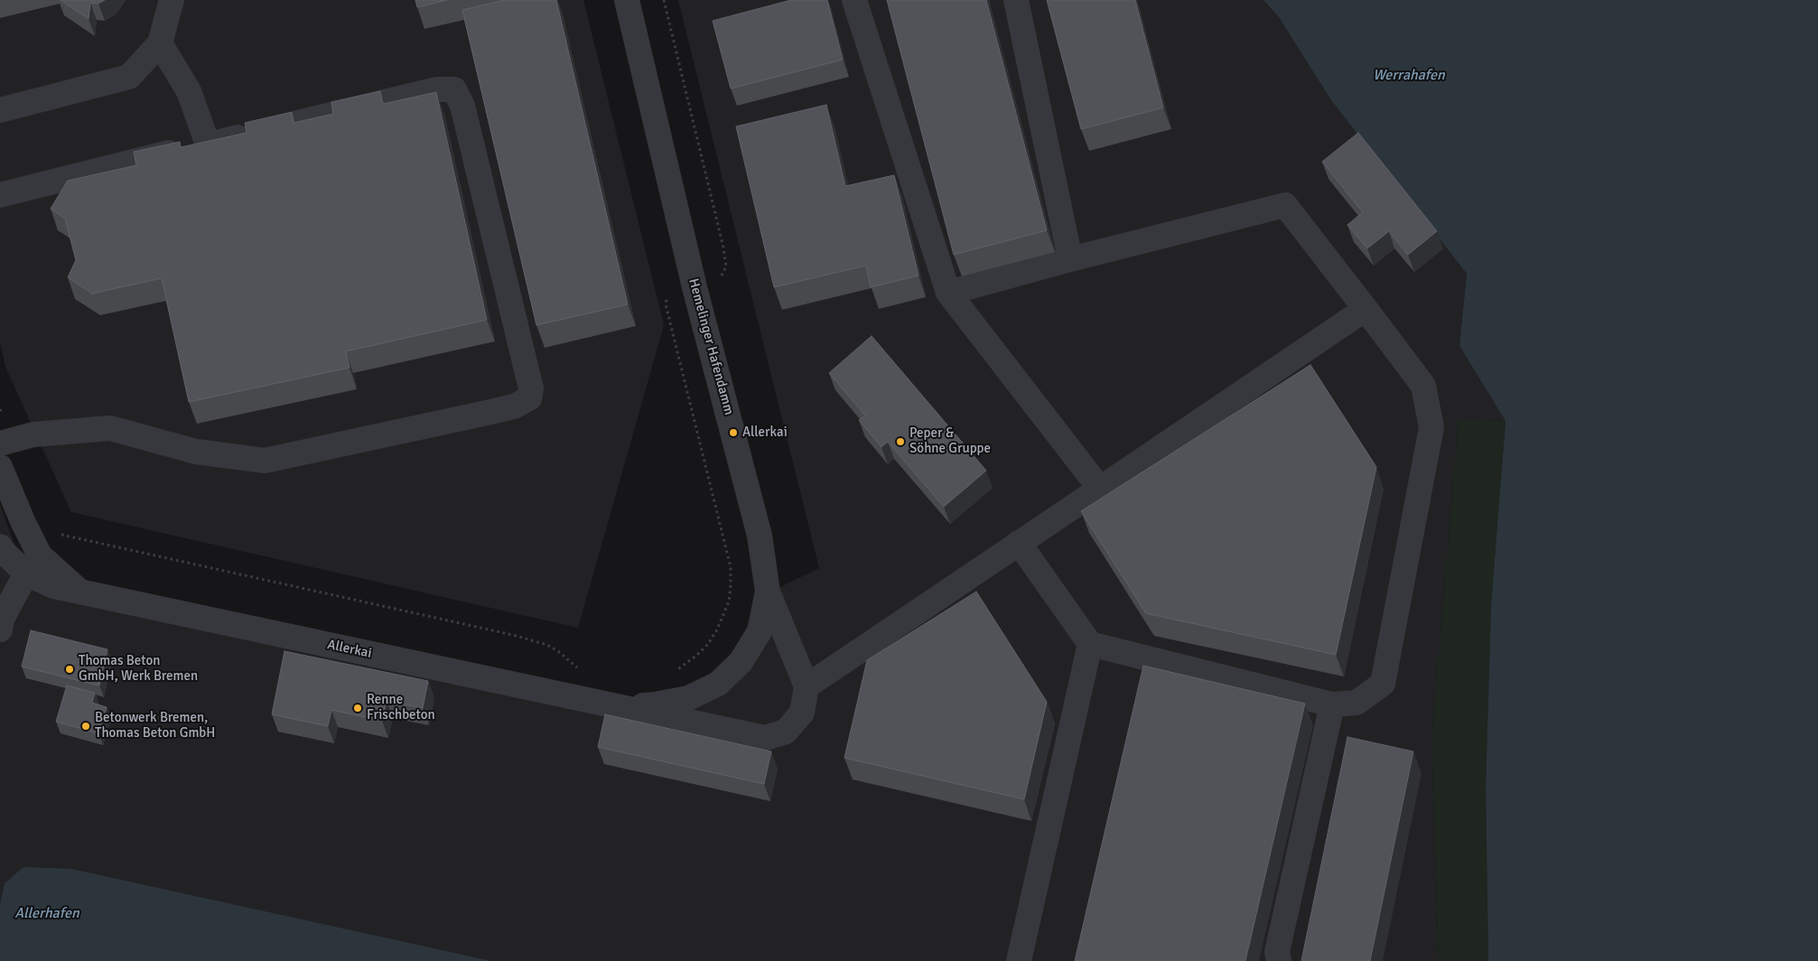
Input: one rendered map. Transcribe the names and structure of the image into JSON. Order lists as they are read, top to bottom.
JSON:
{
  "streets": {
    "street": ["Hemelinger Hafendamm", "Allerkai"]
  },
  "crossings": [
    ["Hemelinger Hafendamm", "Allerkai"]
  ],
  "water": ["Werrahafen", "Allerhafen"],
  "places": [
    "Allerkai",
    "Peper & Söhne Gruppe",
    "Thomas Beton GmbH, Werk Bremen",
    "Renne Frischbeton",
    "Betonwerk Bremen, Thomas Beton GmbH"
  ]
}
